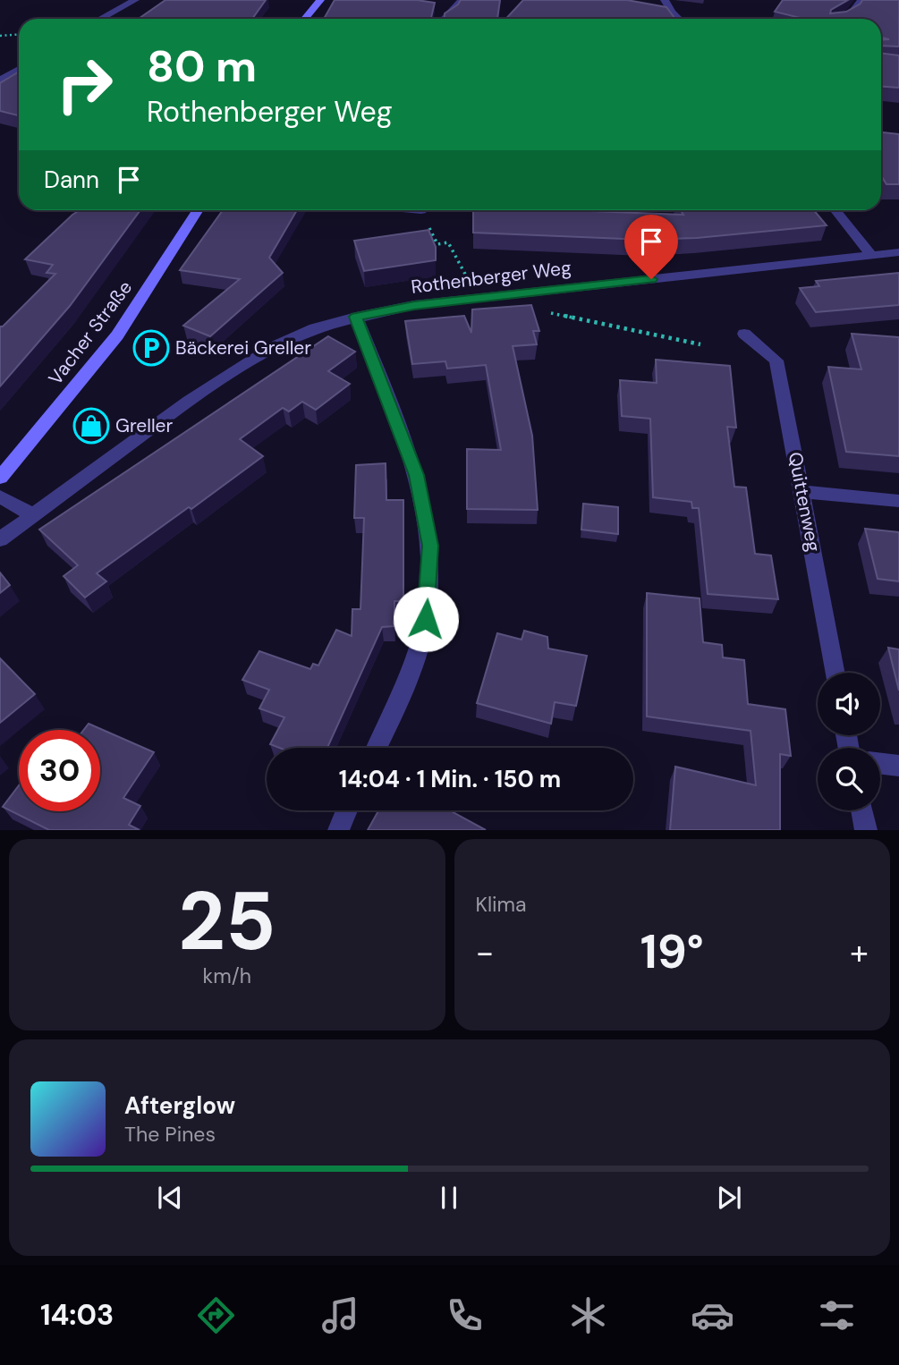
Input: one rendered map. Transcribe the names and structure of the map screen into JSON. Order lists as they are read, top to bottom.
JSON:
{
  "streets": {
    "street": ["Rothenberger Weg", "Vacher Straße", "Quittenweg"]
  },
  "places": {
    "parking": ["Bäckerei Greller"],
    "shop": ["Greller"]
  },
  "page": {
    "turn": ["80 m", "Rothenberger Weg"],
    "then": "Dann",
    "limit": "30",
    "trip": "14:04 · 1 Min. · 150 m",
    "tile": [
      ["25", "km/h"],
      "Klima"
    ],
    "heat": ["−", "19°", "+"],
    "song": ["Afterglow", "The Pines"],
    "tabs": "14:03"
  }
}
